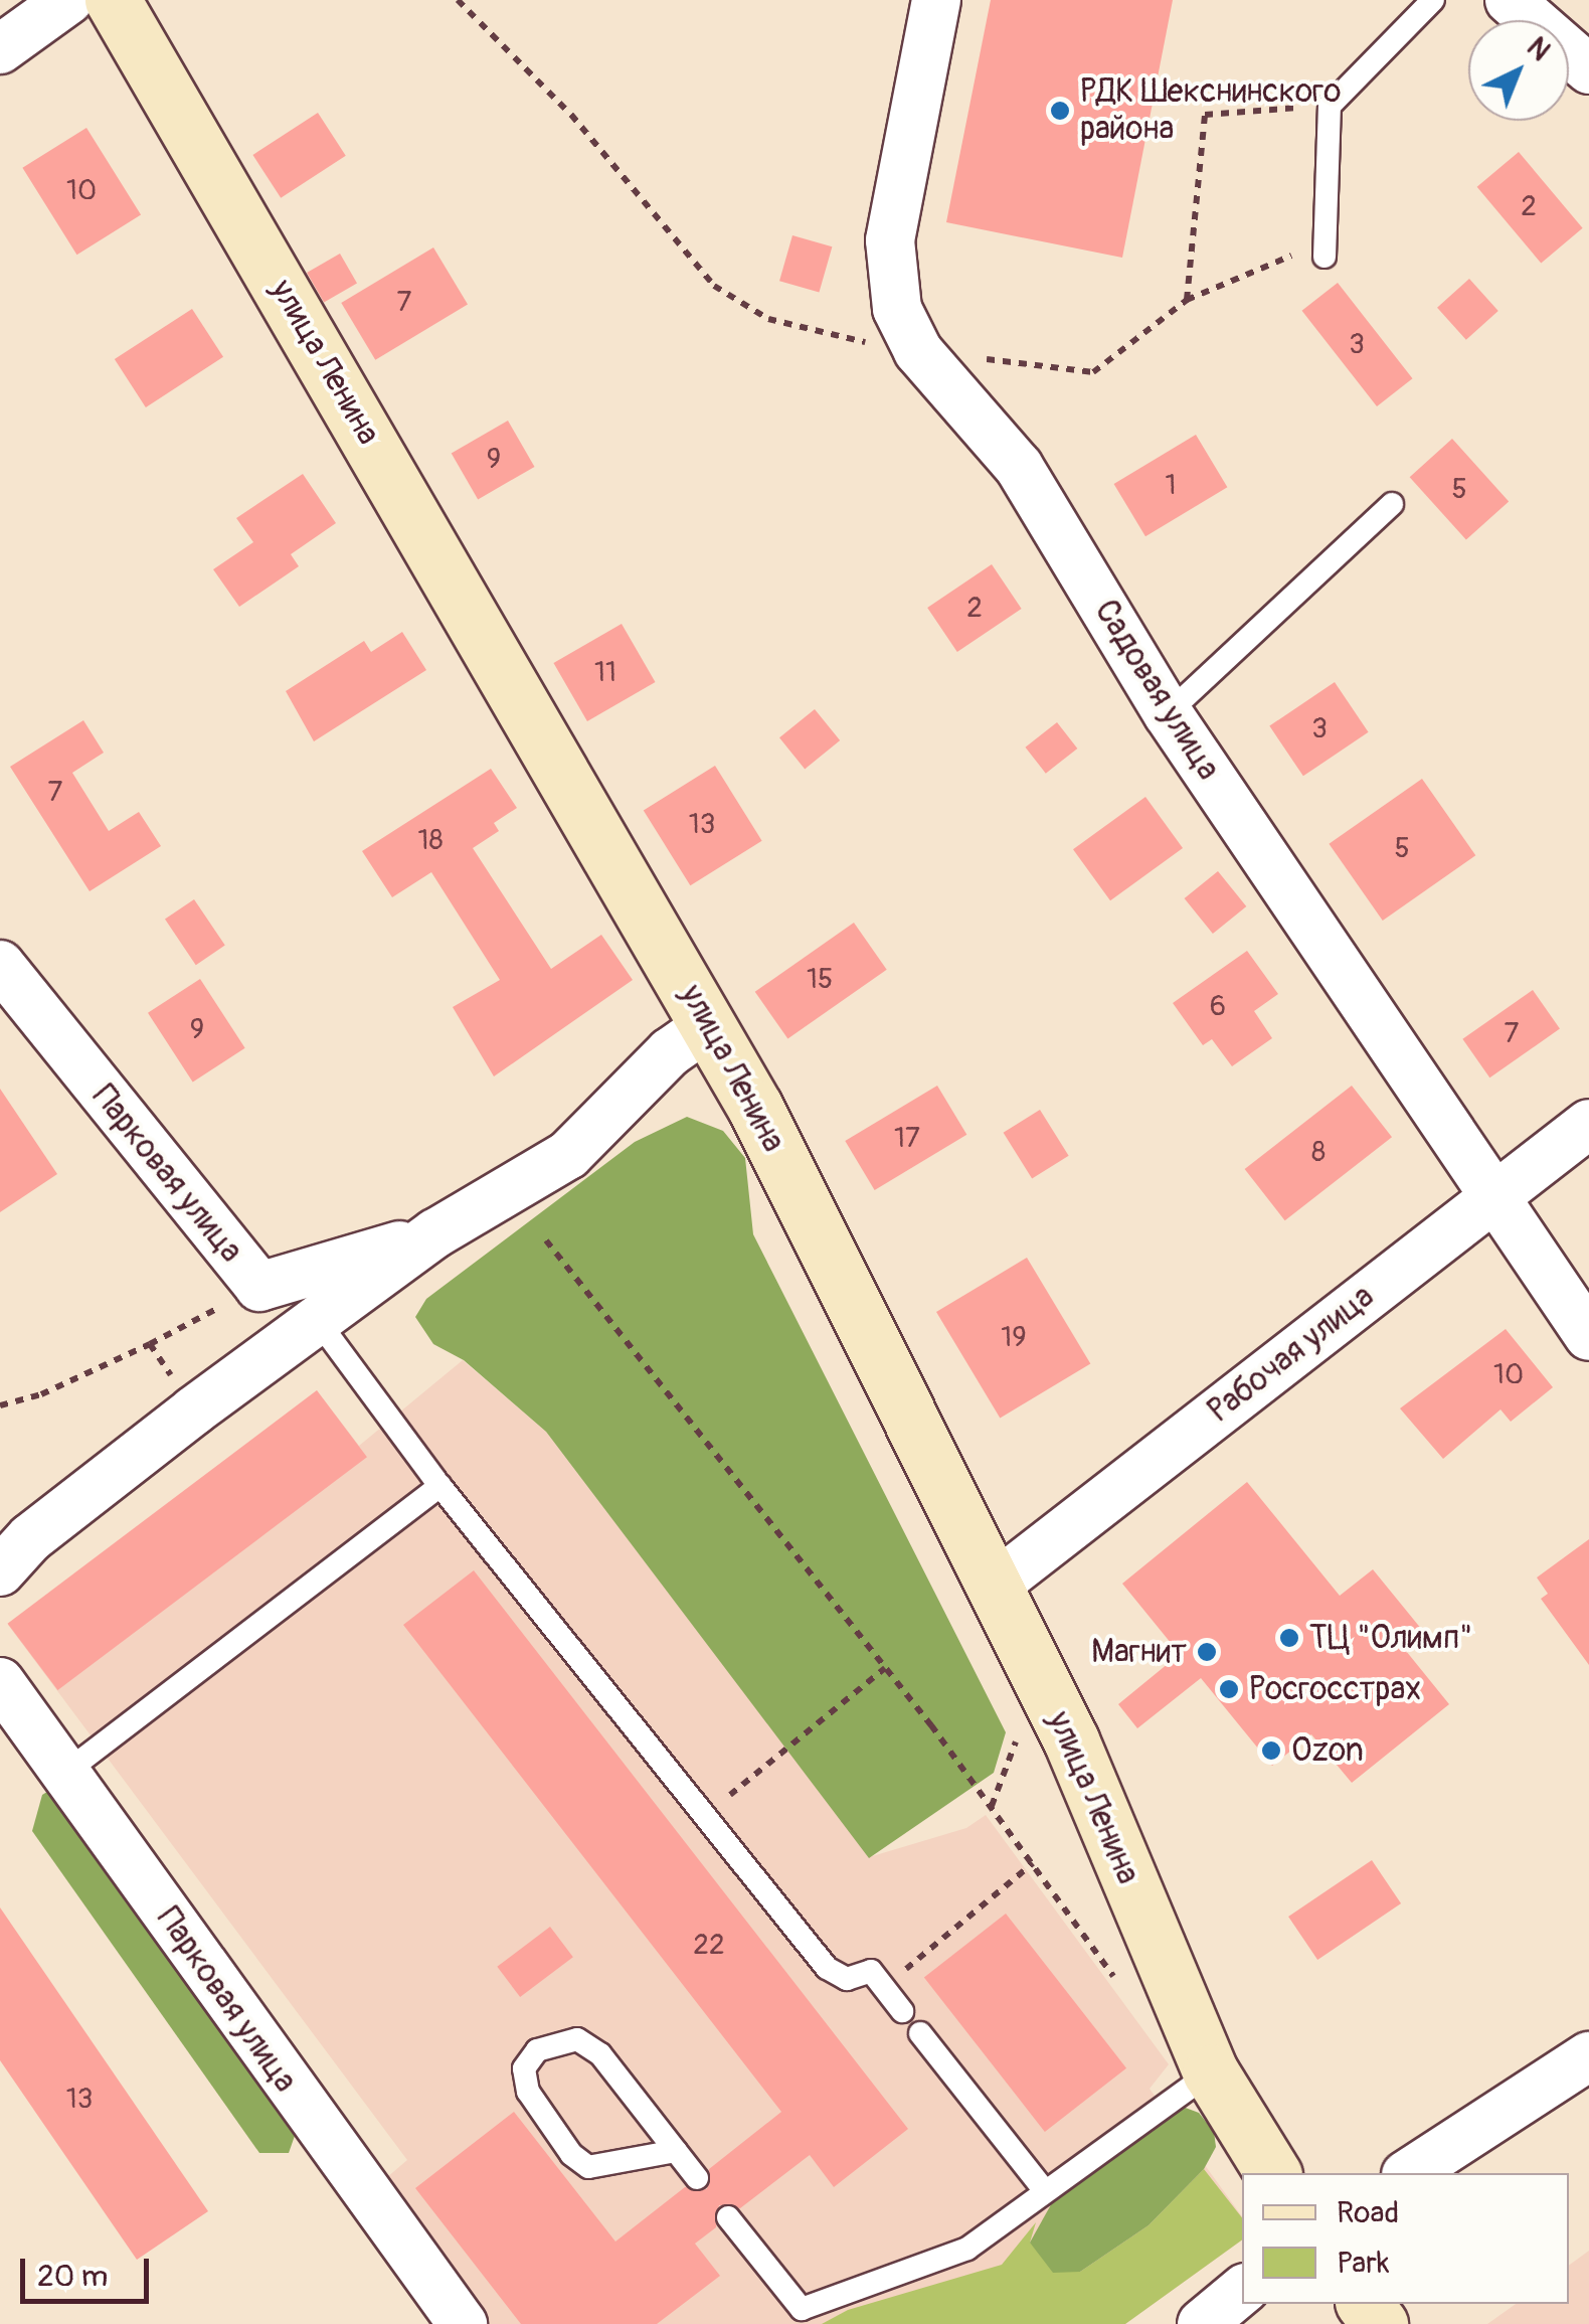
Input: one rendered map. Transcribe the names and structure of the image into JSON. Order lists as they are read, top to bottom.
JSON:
{
  "streets": {
    "street": [
      "улица Ленина",
      "Садовая улица",
      "Парковая улица",
      "Рабочая улица"
    ]
  },
  "crossings": [
    ["улица Ленина", "Рабочая улица"],
    ["Садовая улица", "Рабочая улица"]
  ],
  "places": [
    "РДК Шекснинского района",
    "ТЦ \"Олимп\"",
    "Магнит",
    "Росгосстрах",
    "Ozon"
  ],
  "house_numbers": [
    "10",
    "2",
    "7",
    "3",
    "9",
    "1",
    "5",
    "2",
    "11",
    "3",
    "7",
    "13",
    "18",
    "5",
    "15",
    "6",
    "9",
    "7",
    "17",
    "8",
    "19",
    "10",
    "22",
    "13"
  ],
  "legend": ["Road", "Park"],
  "scale_bar": "20 m",
  "north": "top right"
}
